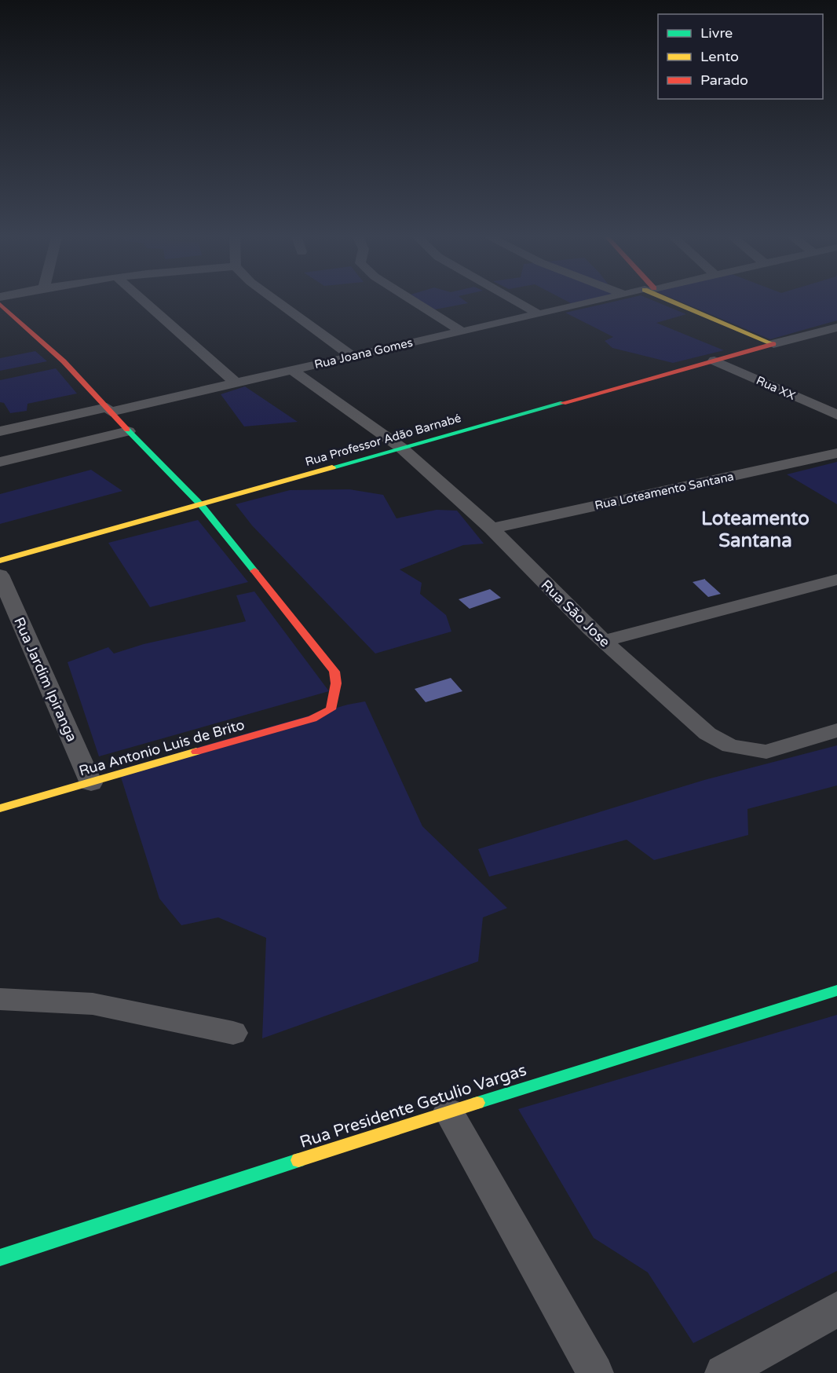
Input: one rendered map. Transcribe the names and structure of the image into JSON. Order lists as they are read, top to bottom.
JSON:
{
  "streets": {
    "street": [
      "Rua Joana Gomes",
      "Rua XX",
      "Rua Professor Adão Barnabé",
      "Rua Loteamento Santana",
      "Rua São Jose",
      "Rua Jardim Ipiranga",
      "Rua Antonio Luis de Brito",
      "Rua Presidente Getulio Vargas"
    ]
  },
  "crossings": [
    ["Rua Joana Gomes", "Rua São Jose"],
    ["Rua XX", "Rua Professor Adão Barnabé"],
    ["Rua Professor Adão Barnabé", "Rua São Jose"],
    ["Rua Professor Adão Barnabé", "Rua Antonio Luis de Brito"],
    ["Rua Loteamento Santana", "Rua São Jose"],
    ["Rua Jardim Ipiranga", "Rua Antonio Luis de Brito"]
  ],
  "districts": ["Loteamento Santana"],
  "legend": ["Livre", "Lento", "Parado"]
}
